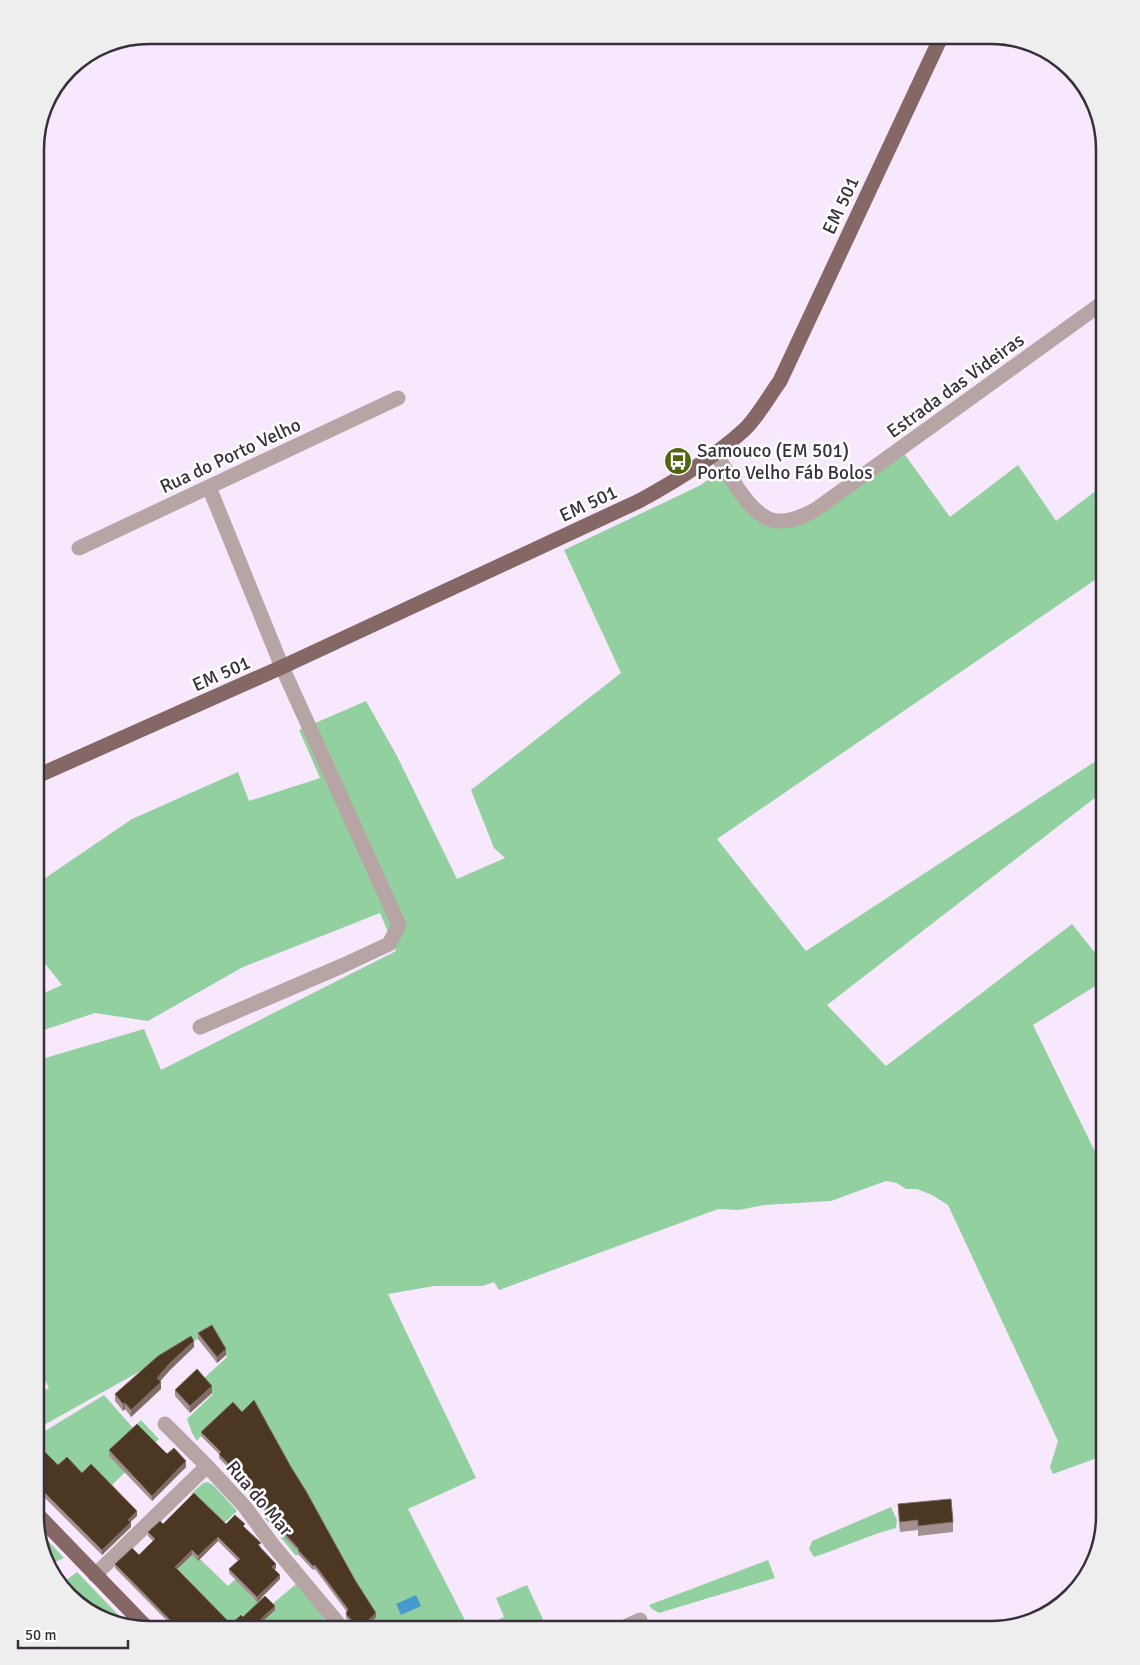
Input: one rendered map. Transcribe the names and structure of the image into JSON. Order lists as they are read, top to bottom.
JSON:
{
  "streets": {
    "main road": ["EM 501"],
    "street": ["Estrada das Videiras", "Rua do Porto Velho", "Rua do Mar"]
  },
  "crossings": [
    ["EM 501", "Estrada das Videiras"]
  ],
  "places": {
    "bus stop": ["Samouco (EM 501) Porto Velho Fáb Bolos"]
  },
  "scale_bar": "50 m"
}
